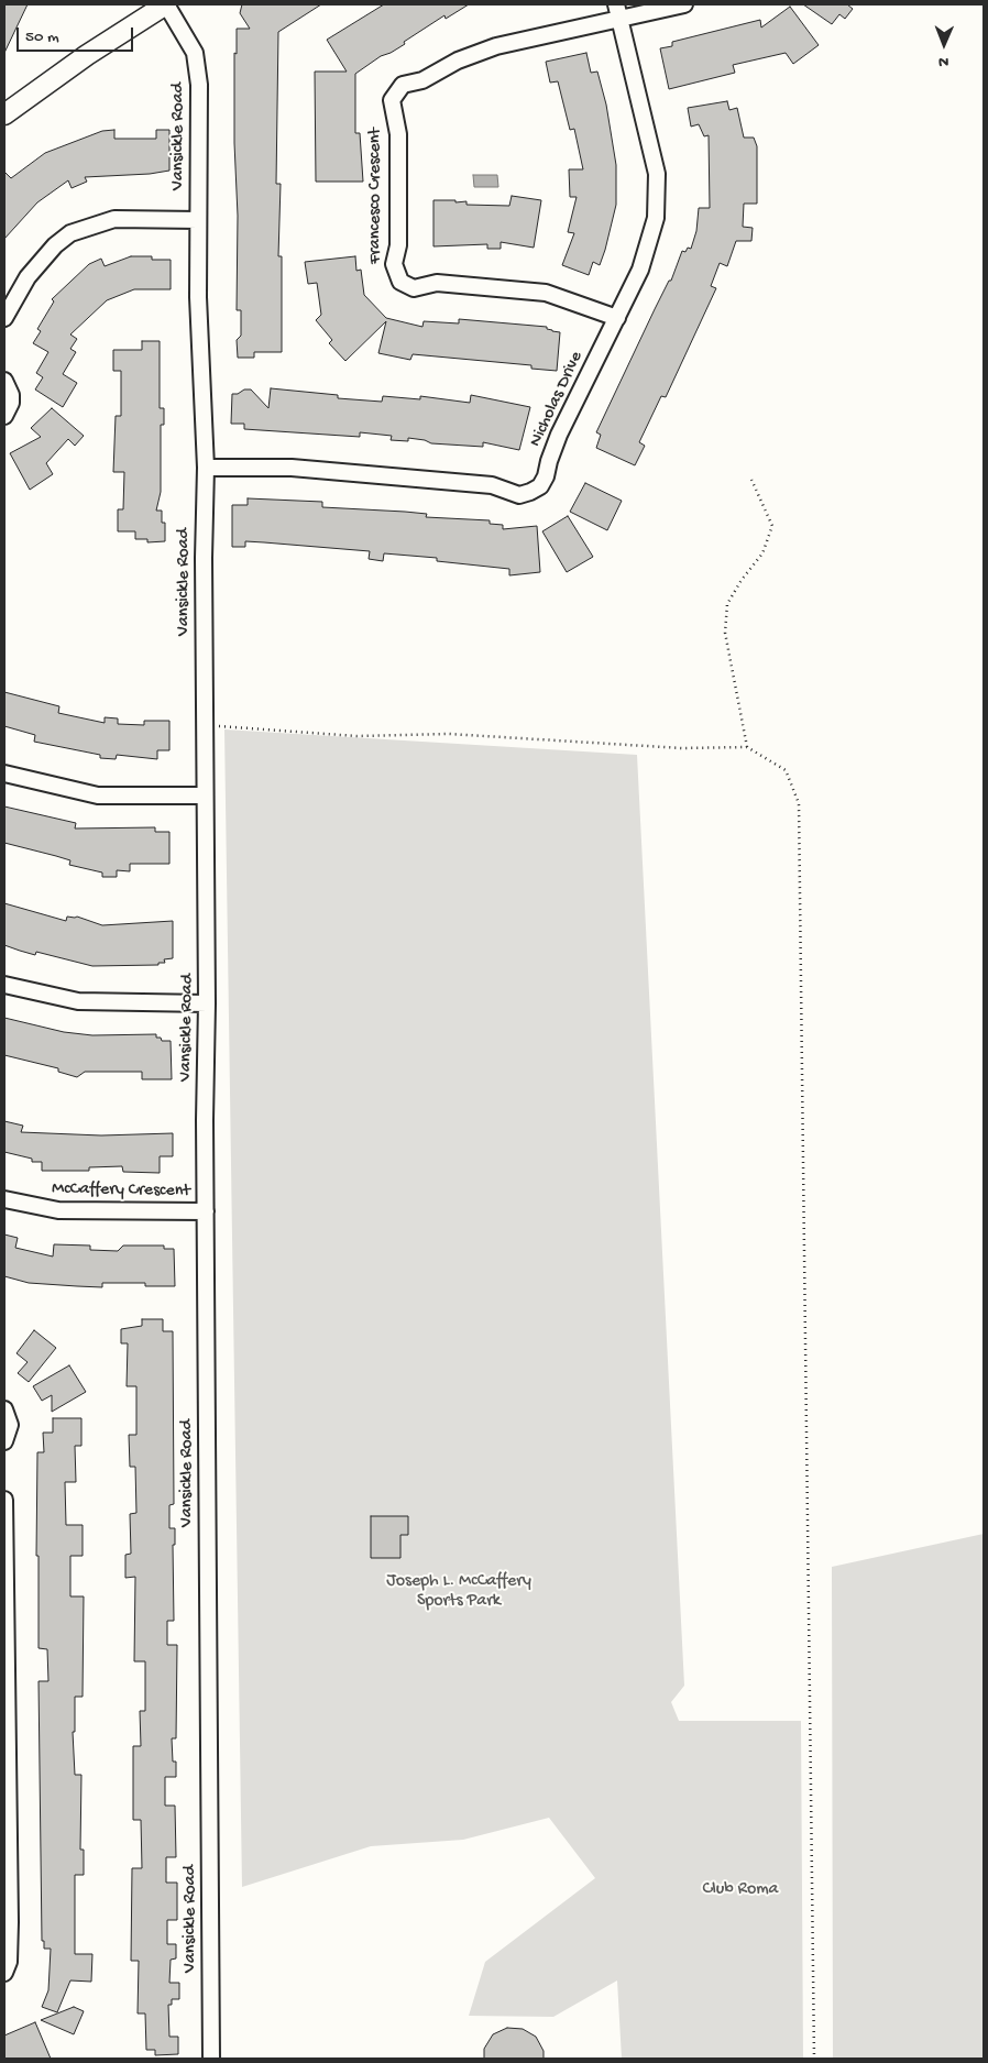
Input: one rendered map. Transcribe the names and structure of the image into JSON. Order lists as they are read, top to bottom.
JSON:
{
  "streets": {
    "street": [
      "Vansickle Road",
      "Francesco Crescent",
      "Nicholas Drive",
      "McCaffery Crescent"
    ]
  },
  "crossings": [
    ["Vansickle Road", "Nicholas Drive"],
    ["Vansickle Road", "McCaffery Crescent"],
    ["Francesco Crescent", "Nicholas Drive"]
  ],
  "parks": ["Joseph L. McCaffery Sports Park", "Club Roma"],
  "scale_bar": "50 m",
  "north": "bottom"
}
